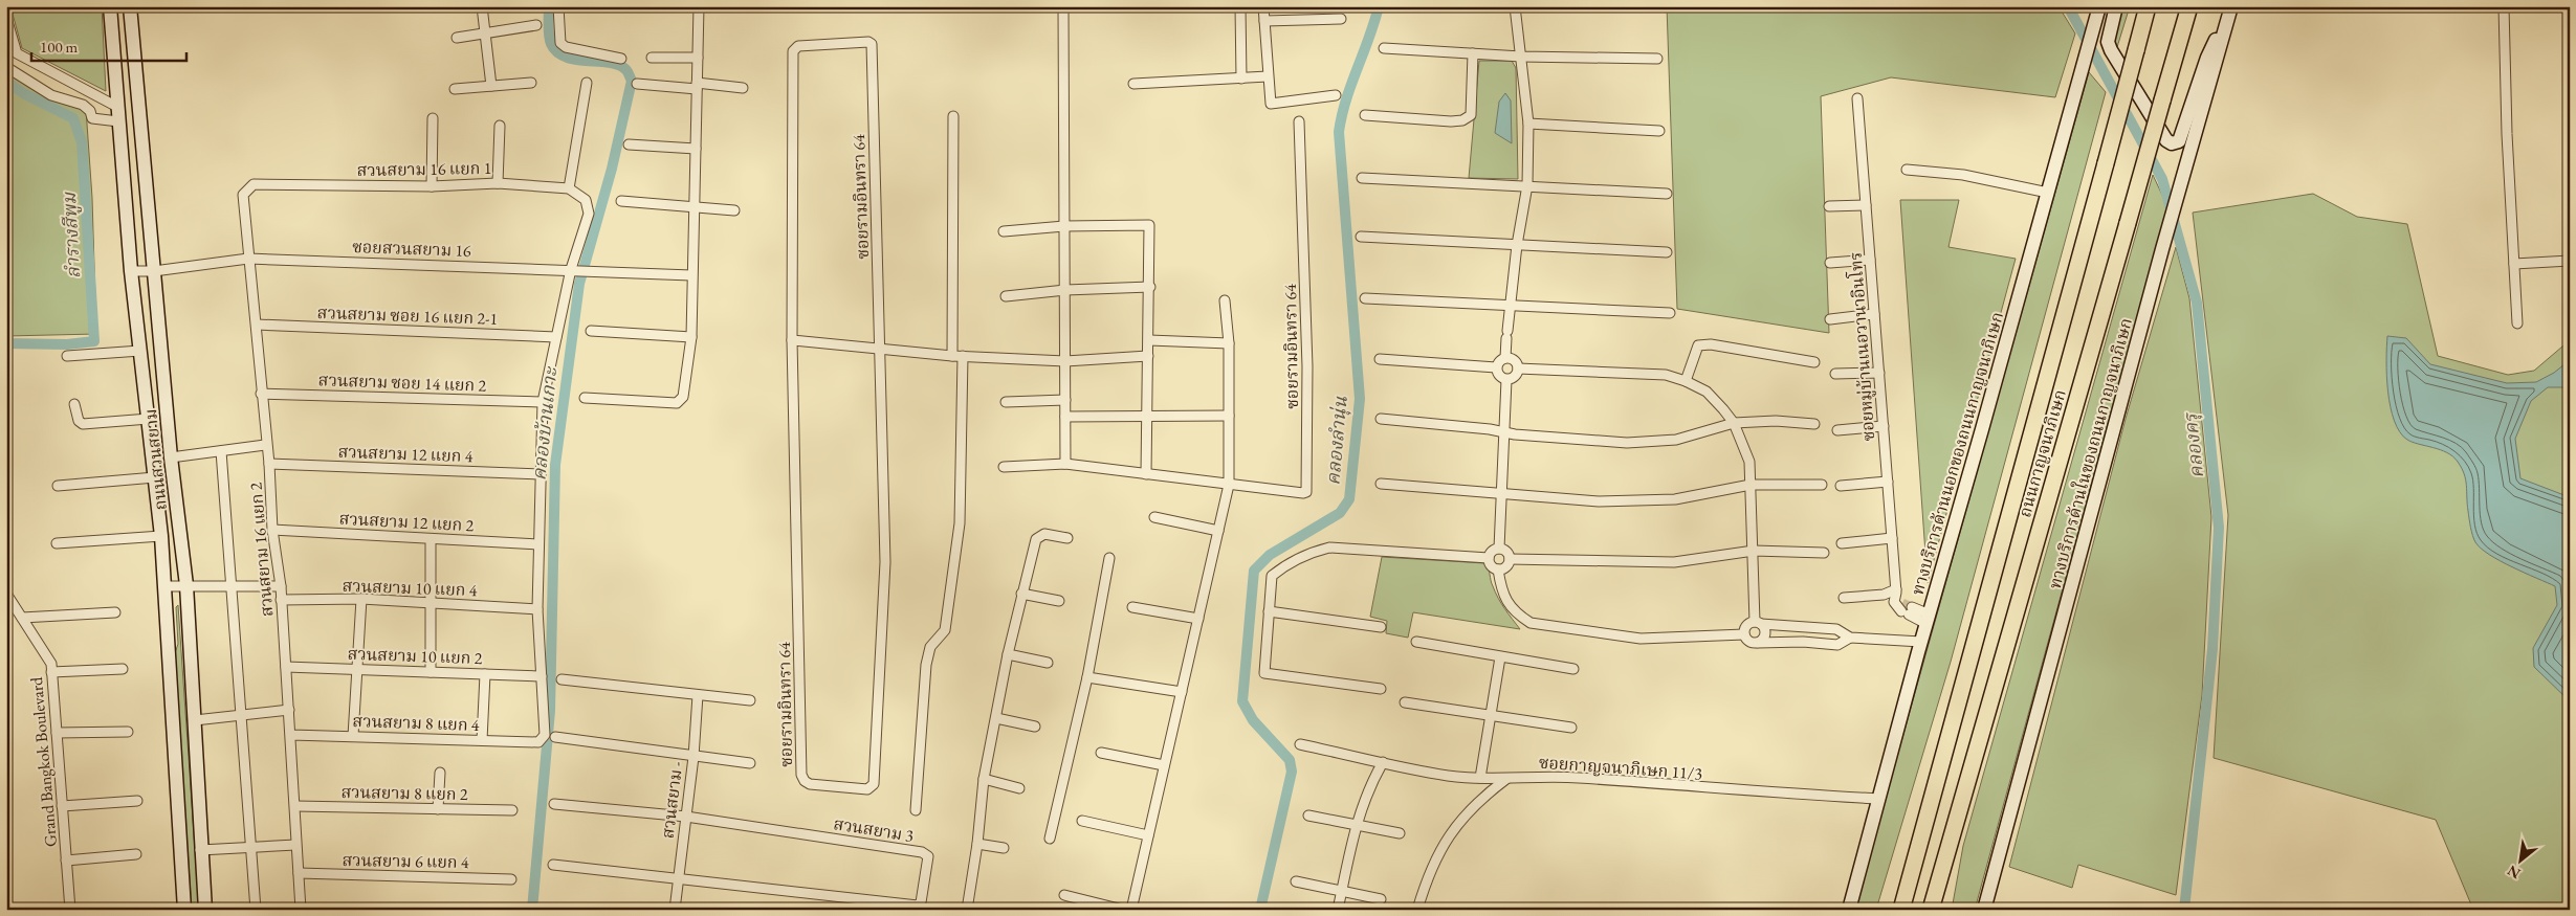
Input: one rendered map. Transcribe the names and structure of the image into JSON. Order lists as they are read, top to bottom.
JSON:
{
  "streets": {
    "highway": ["ถนนกาญจนาภิเษก"],
    "main road": ["ทางบริการด้านนอกของถนนกาญจนาภิเษก", "ทางบริการด้านในของถนนกาญจนาภิเษก", "ถนนสวนสยาม"],
    "street": [
      "สวนสยาม 16 แยก 1",
      "ซอยรามอินทรา 64",
      "ซอยสวนสยาม 16",
      "สวนสยาม ซอย 16 แยก 2-1",
      "ซอยหมู่บ้านเนอวานาอินโทร",
      "สวนสยาม ซอย 14 แยก 2",
      "สวนสยาม 12 แยก 4",
      "สวนสยาม 12 แยก 2",
      "สวนสยาม 16 แยก 2",
      "สวนสยาม 10 แยก 4",
      "สวนสยาม 10 แยก 2",
      "สวนสยาม 8 แยก 4",
      "Grand Bangkok Boulevard",
      "ซอยกาญจนาภิเษก 11/3",
      "สวนสยาม 8 แยก 2",
      "สวนสยาม -",
      "สวนสยาม 3",
      "สวนสยาม 6 แยก 4"
    ]
  },
  "crossings": [
    ["สวนสยาม 16 แยก 1", "สวนสยาม 16 แยก 2"],
    ["ซอยสวนสยาม 16", "ถนนสวนสยาม"],
    ["ซอยสวนสยาม 16", "สวนสยาม 16 แยก 2"],
    ["สวนสยาม ซอย 16 แยก 2-1", "สวนสยาม 16 แยก 2"],
    ["ซอยหมู่บ้านเนอวานาอินโทร", "ทางบริการด้านนอกของถนนกาญจนาภิเษก"],
    ["สวนสยาม ซอย 14 แยก 2", "สวนสยาม 16 แยก 2"],
    ["สวนสยาม 12 แยก 4", "สวนสยาม 16 แยก 2"],
    ["ทางบริการด้านนอกของถนนกาญจนาภิเษก", "ซอยกาญจนาภิเษก 11/3"],
    ["สวนสยาม 12 แยก 2", "สวนสยาม 16 แยก 2"],
    ["สวนสยาม 16 แยก 2", "สวนสยาม 10 แยก 4"],
    ["สวนสยาม 16 แยก 2", "สวนสยาม 10 แยก 2"],
    ["สวนสยาม 16 แยก 2", "สวนสยาม 8 แยก 4"],
    ["สวนสยาม 16 แยก 2", "สวนสยาม 8 แยก 2"],
    ["สวนสยาม 16 แยก 2", "สวนสยาม 6 แยก 4"],
    ["สวนสยาม 10 แยก 2", "สวนสยาม 8 แยก 4"],
    ["สวนสยาม -", "สวนสยาม 3"]
  ],
  "water": [
    "ลำรางสีพูม",
    "คลองบ้านเกาะ",
    "คลองลำนุ่น",
    "คลองครุ"
  ],
  "scale_bar": "100 m",
  "north": "bottom left"
}
